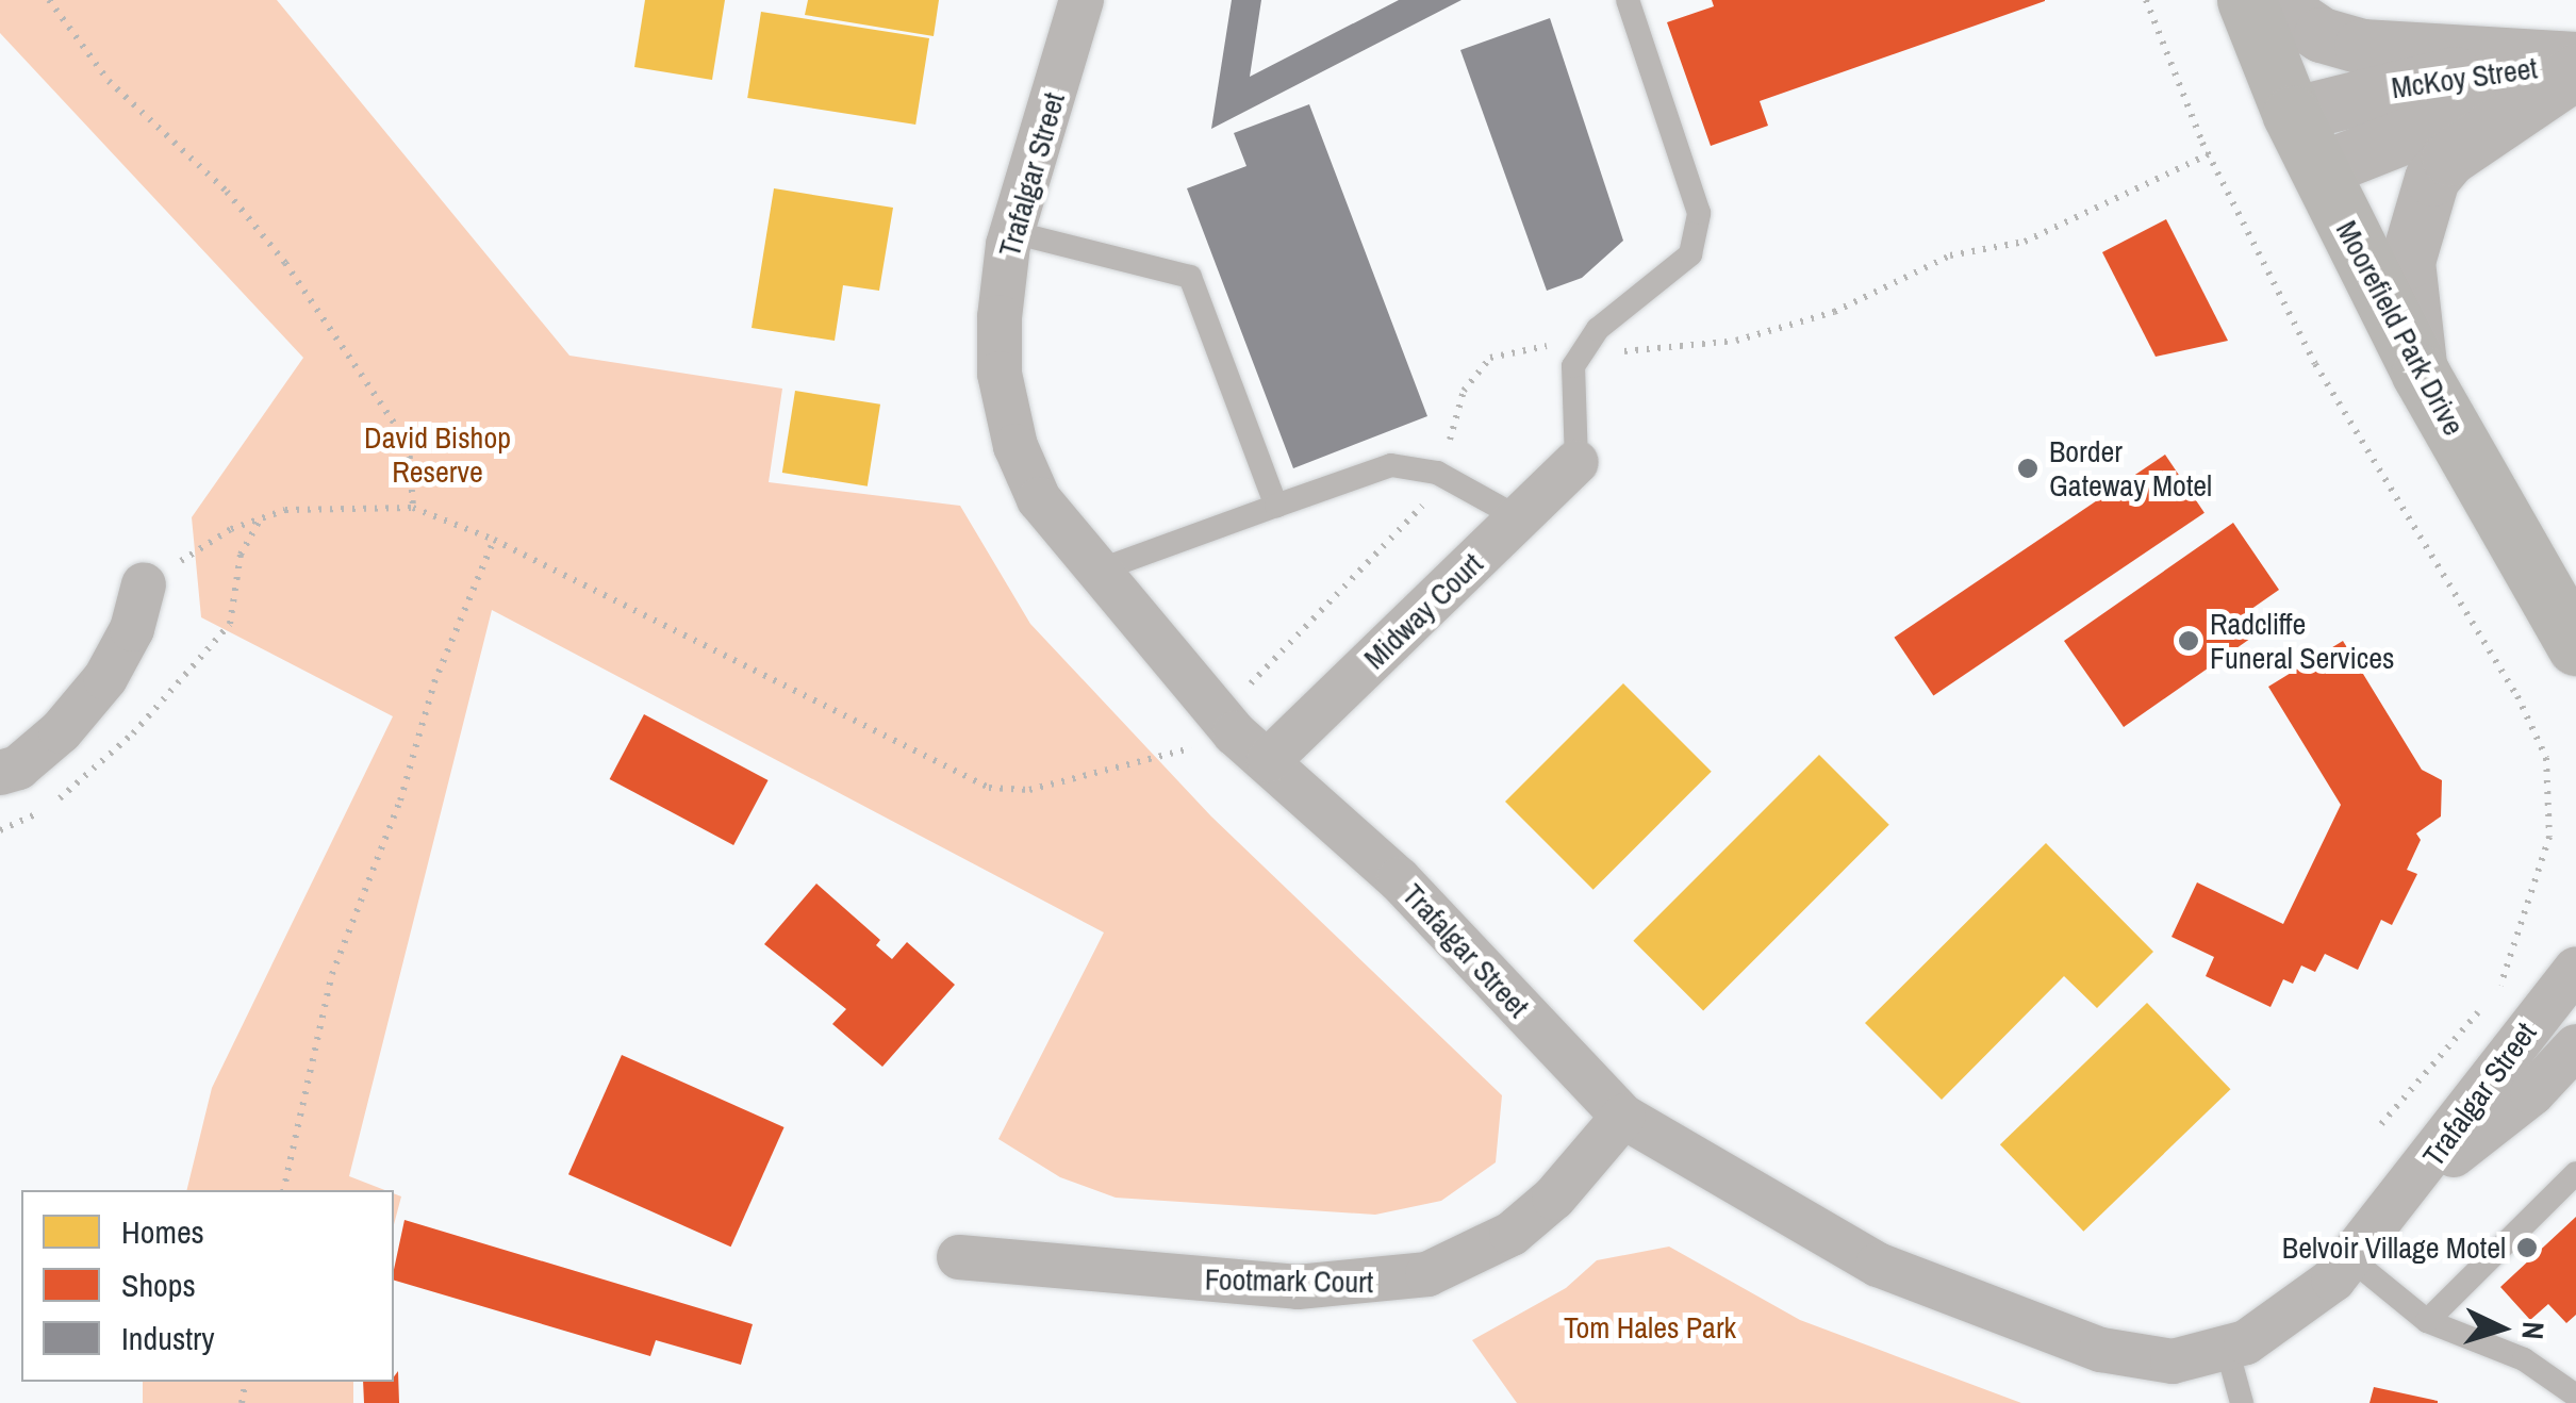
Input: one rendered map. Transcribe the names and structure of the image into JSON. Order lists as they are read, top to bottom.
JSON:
{
  "streets": {
    "main road": ["Moorefield Park Drive"],
    "street": [
      "McKoy Street",
      "Trafalgar Street",
      "Midway Court",
      "Footmark Court"
    ]
  },
  "crossings": [
    ["McKoy Street", "Moorefield Park Drive"],
    ["Trafalgar Street", "Midway Court"],
    ["Trafalgar Street", "Footmark Court"]
  ],
  "parks": ["David Bishop Reserve", "Tom Hales Park"],
  "places": ["Border Gateway Motel", "Radcliffe Funeral Services", "Belvoir Village Motel"],
  "legend": ["Homes", "Shops", "Industry"],
  "north": "right"
}
